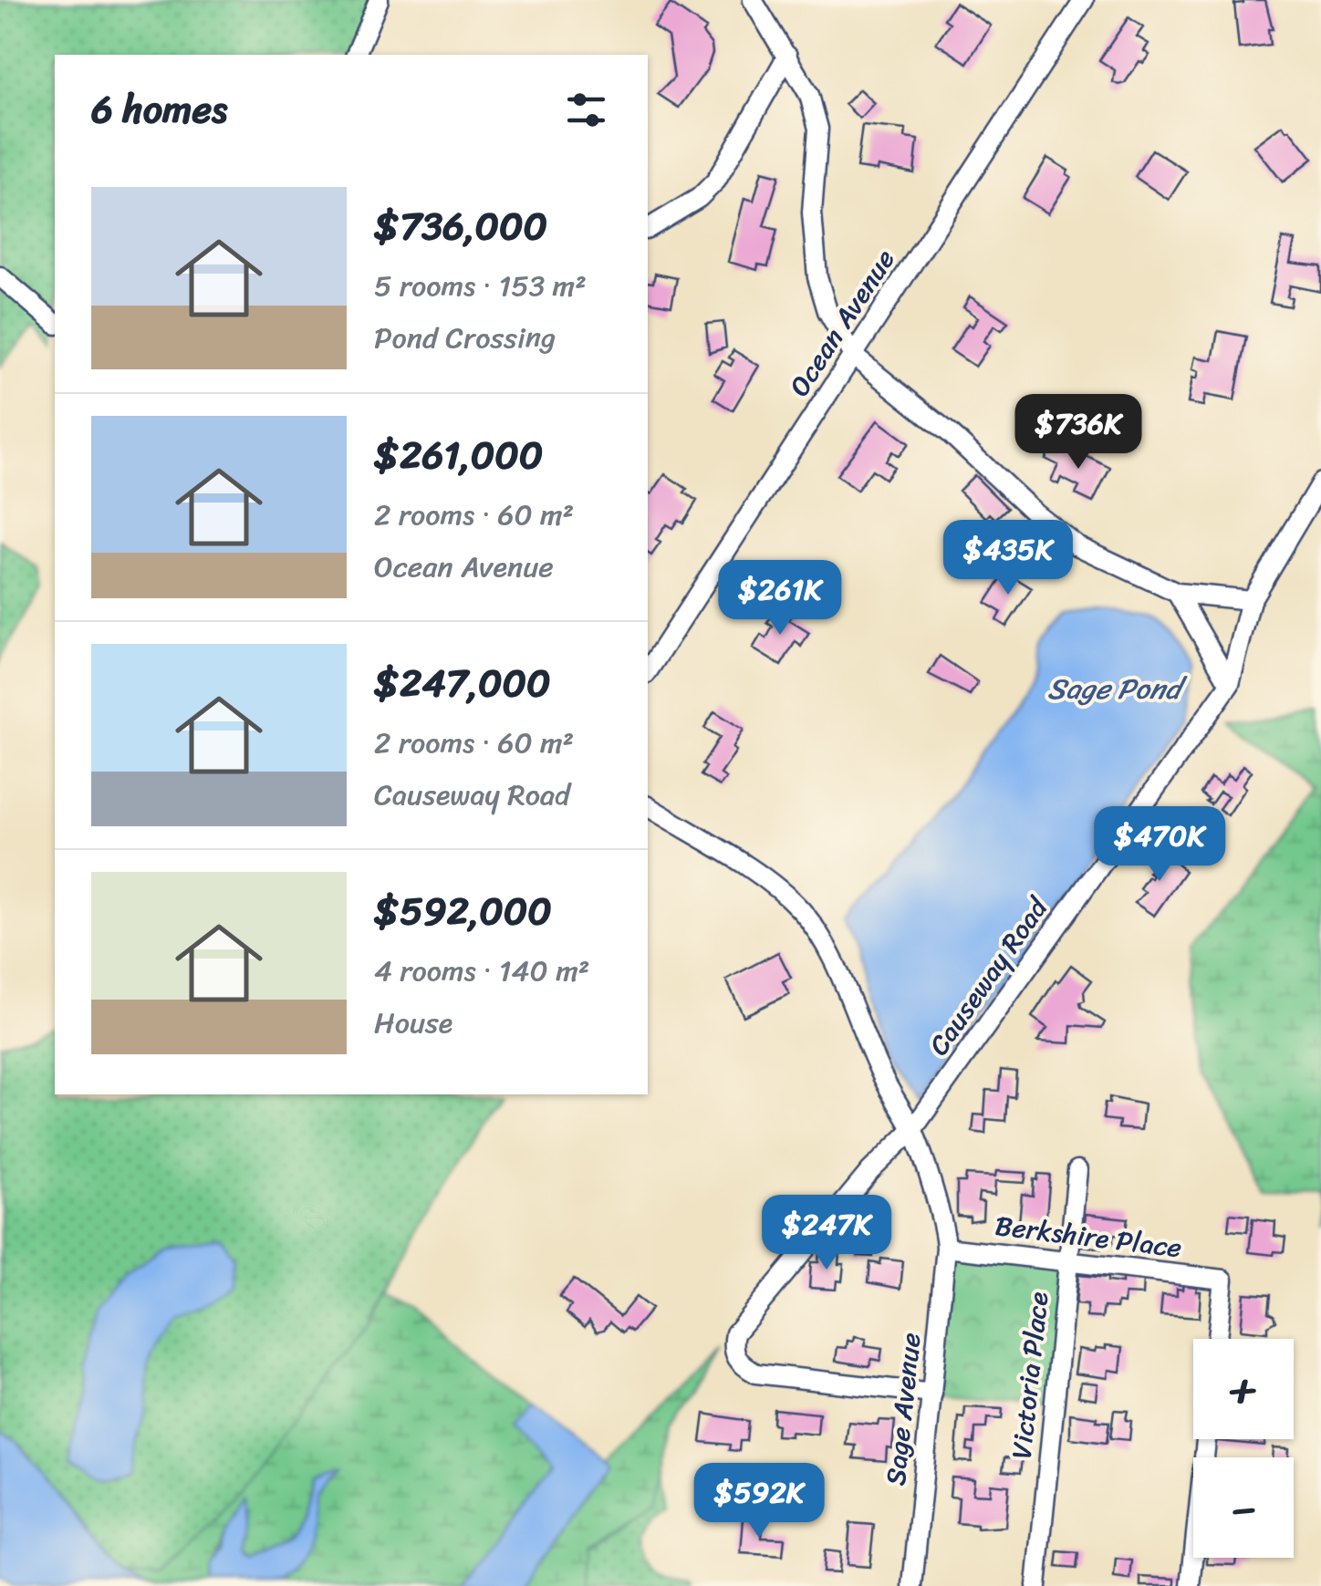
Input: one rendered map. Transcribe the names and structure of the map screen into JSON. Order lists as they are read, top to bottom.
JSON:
{
  "streets": {
    "street": [
      "Ocean Avenue",
      "Causeway Road",
      "Berkshire Place",
      "Victoria Place",
      "Sage Avenue"
    ]
  },
  "crossings": [
    ["Causeway Road", "Sage Avenue"],
    ["Berkshire Place", "Victoria Place"],
    ["Berkshire Place", "Sage Avenue"]
  ],
  "water": ["Sage Pond"],
  "page": {
    "heading": "6 homes",
    "list": [
      {
        "name": "$736,000",
        "note": "5 rooms · 153 m² · Pond Crossing"
      },
      {
        "name": "$261,000",
        "note": "2 rooms · 60 m² · Ocean Avenue"
      },
      {
        "name": "$247,000",
        "note": "2 rooms · 60 m² · Causeway Road"
      },
      {
        "name": "$592,000",
        "note": "4 rooms · 140 m² · House"
      }
    ],
    "price": [
      "$736K",
      "$435K",
      "$261K",
      "$470K",
      "$247K",
      "$592K"
    ],
    "map_buttons": ["+", "−"]
  }
}
